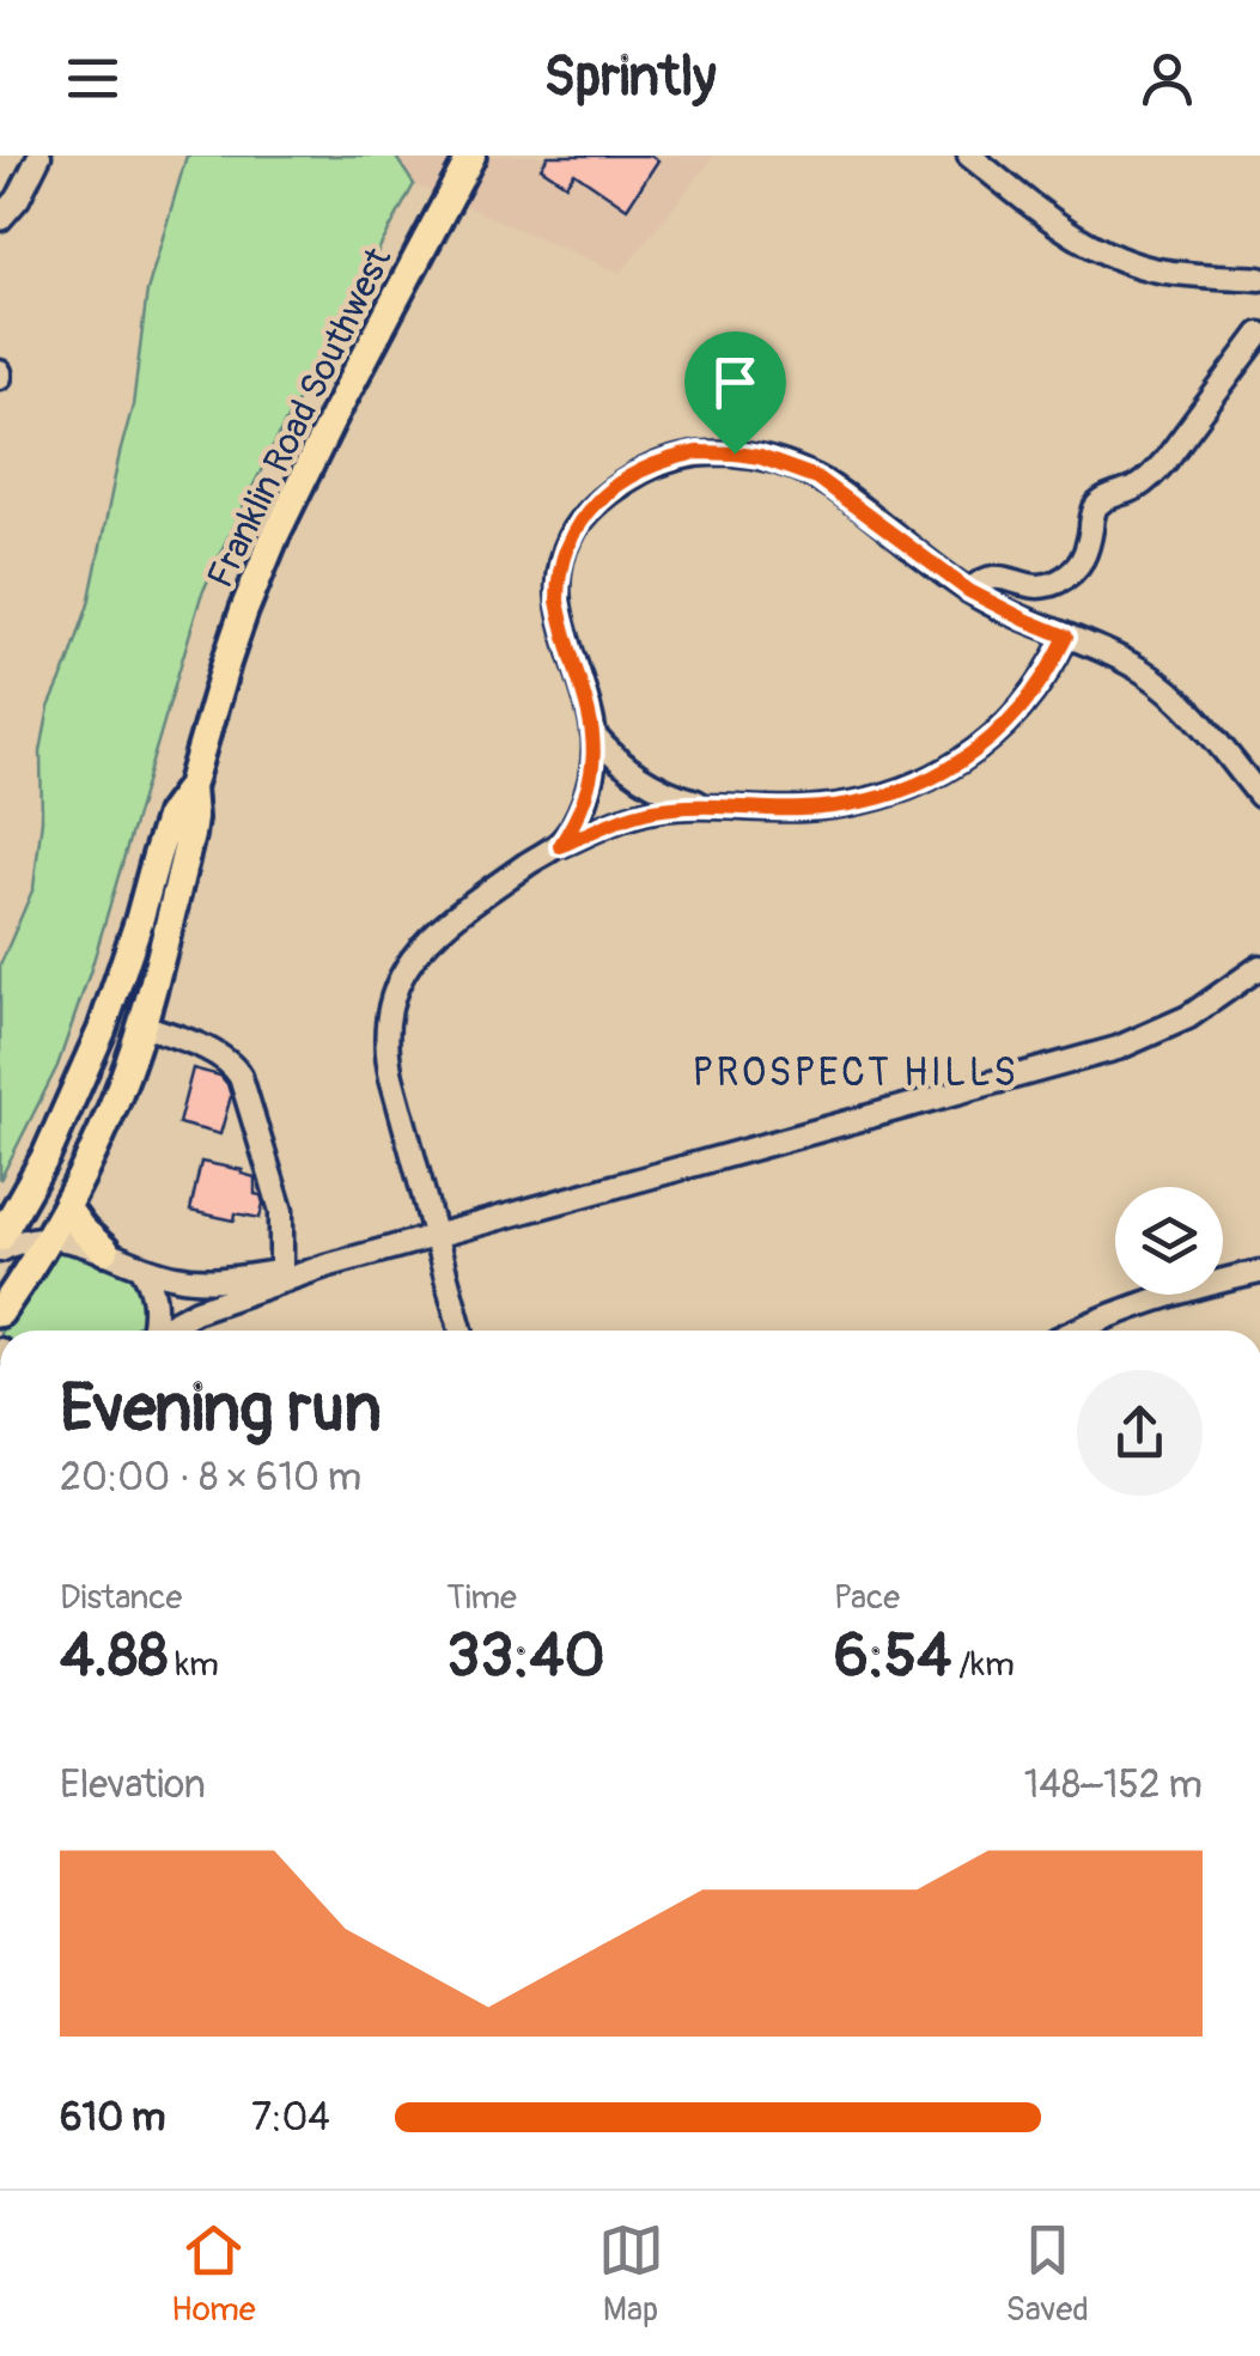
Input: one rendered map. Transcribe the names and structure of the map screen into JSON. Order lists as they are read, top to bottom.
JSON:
{
  "streets": {
    "main road": ["Franklin Road Southwest"]
  },
  "districts": ["PROSPECT HILLS"],
  "page": {
    "header": "Sprintly",
    "heading": ["Evening run", "20:00 · 8 × 610 m"],
    "stats": [
      ["Distance", "4.88 km"],
      ["Time", "33:40"],
      ["Pace", "6:54 /km"]
    ],
    "chart": ["Elevation", "148–152 m"],
    "list": [
      {
        "name": "610 m",
        "note": "7:04"
      }
    ],
    "tabs": ["Home", "Map", "Saved"]
  }
}
